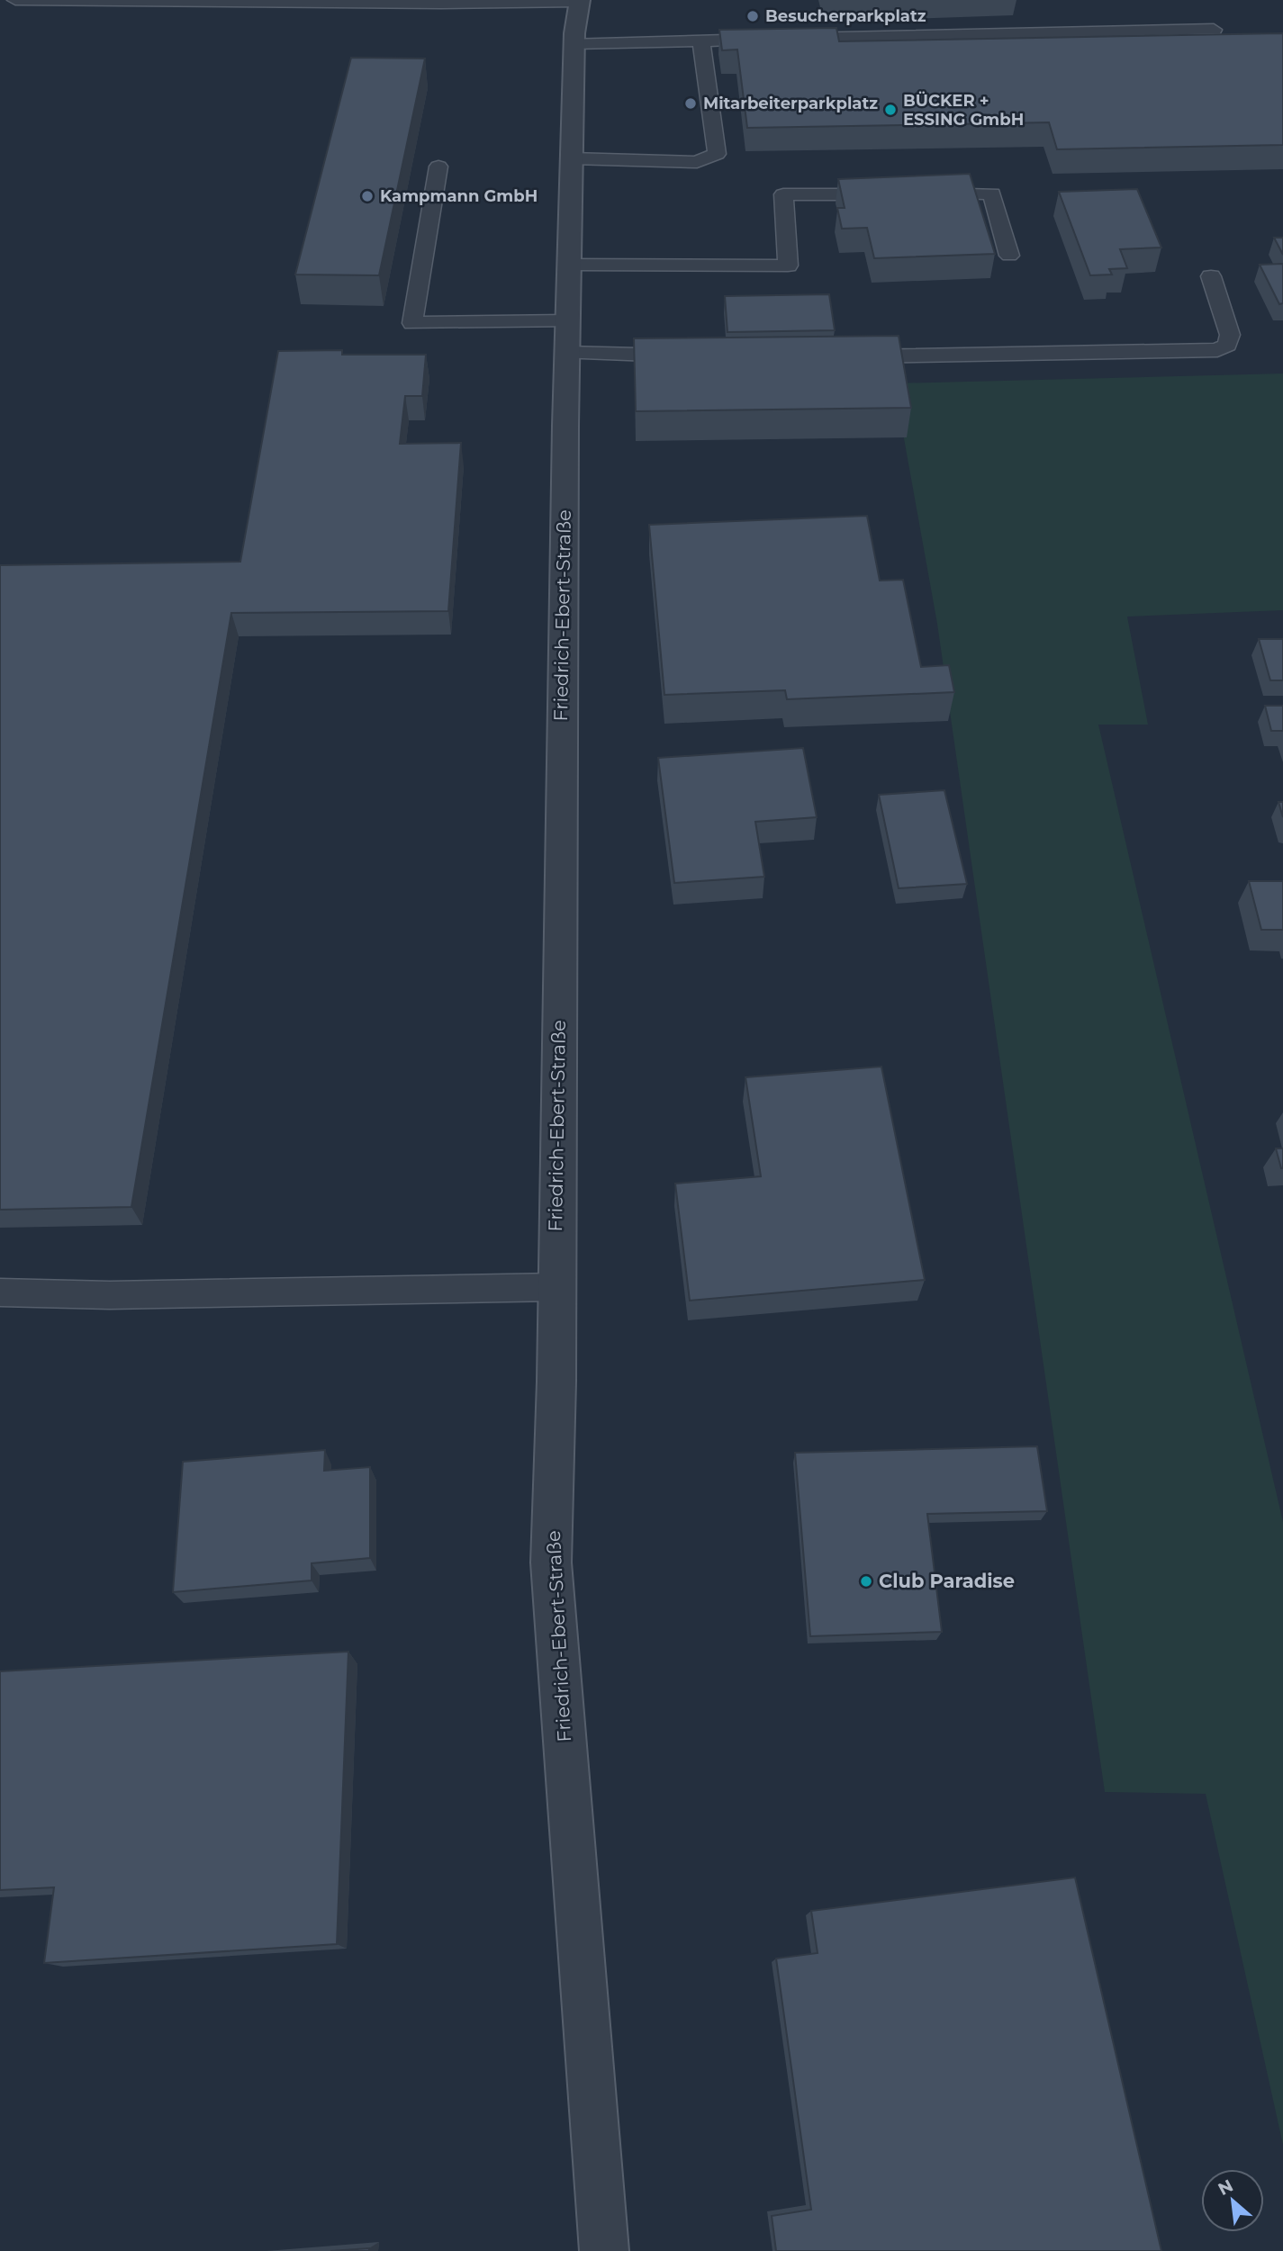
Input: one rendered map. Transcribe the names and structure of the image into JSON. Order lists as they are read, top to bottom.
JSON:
{
  "streets": {
    "street": ["Friedrich-Ebert-Straße"]
  },
  "places": [
    "Besucherparkplatz",
    "Mitarbeiterparkplatz",
    "BÜCKER + ESSING GmbH",
    "Kampmann GmbH",
    "Club Paradise"
  ],
  "north": "top left"
}
